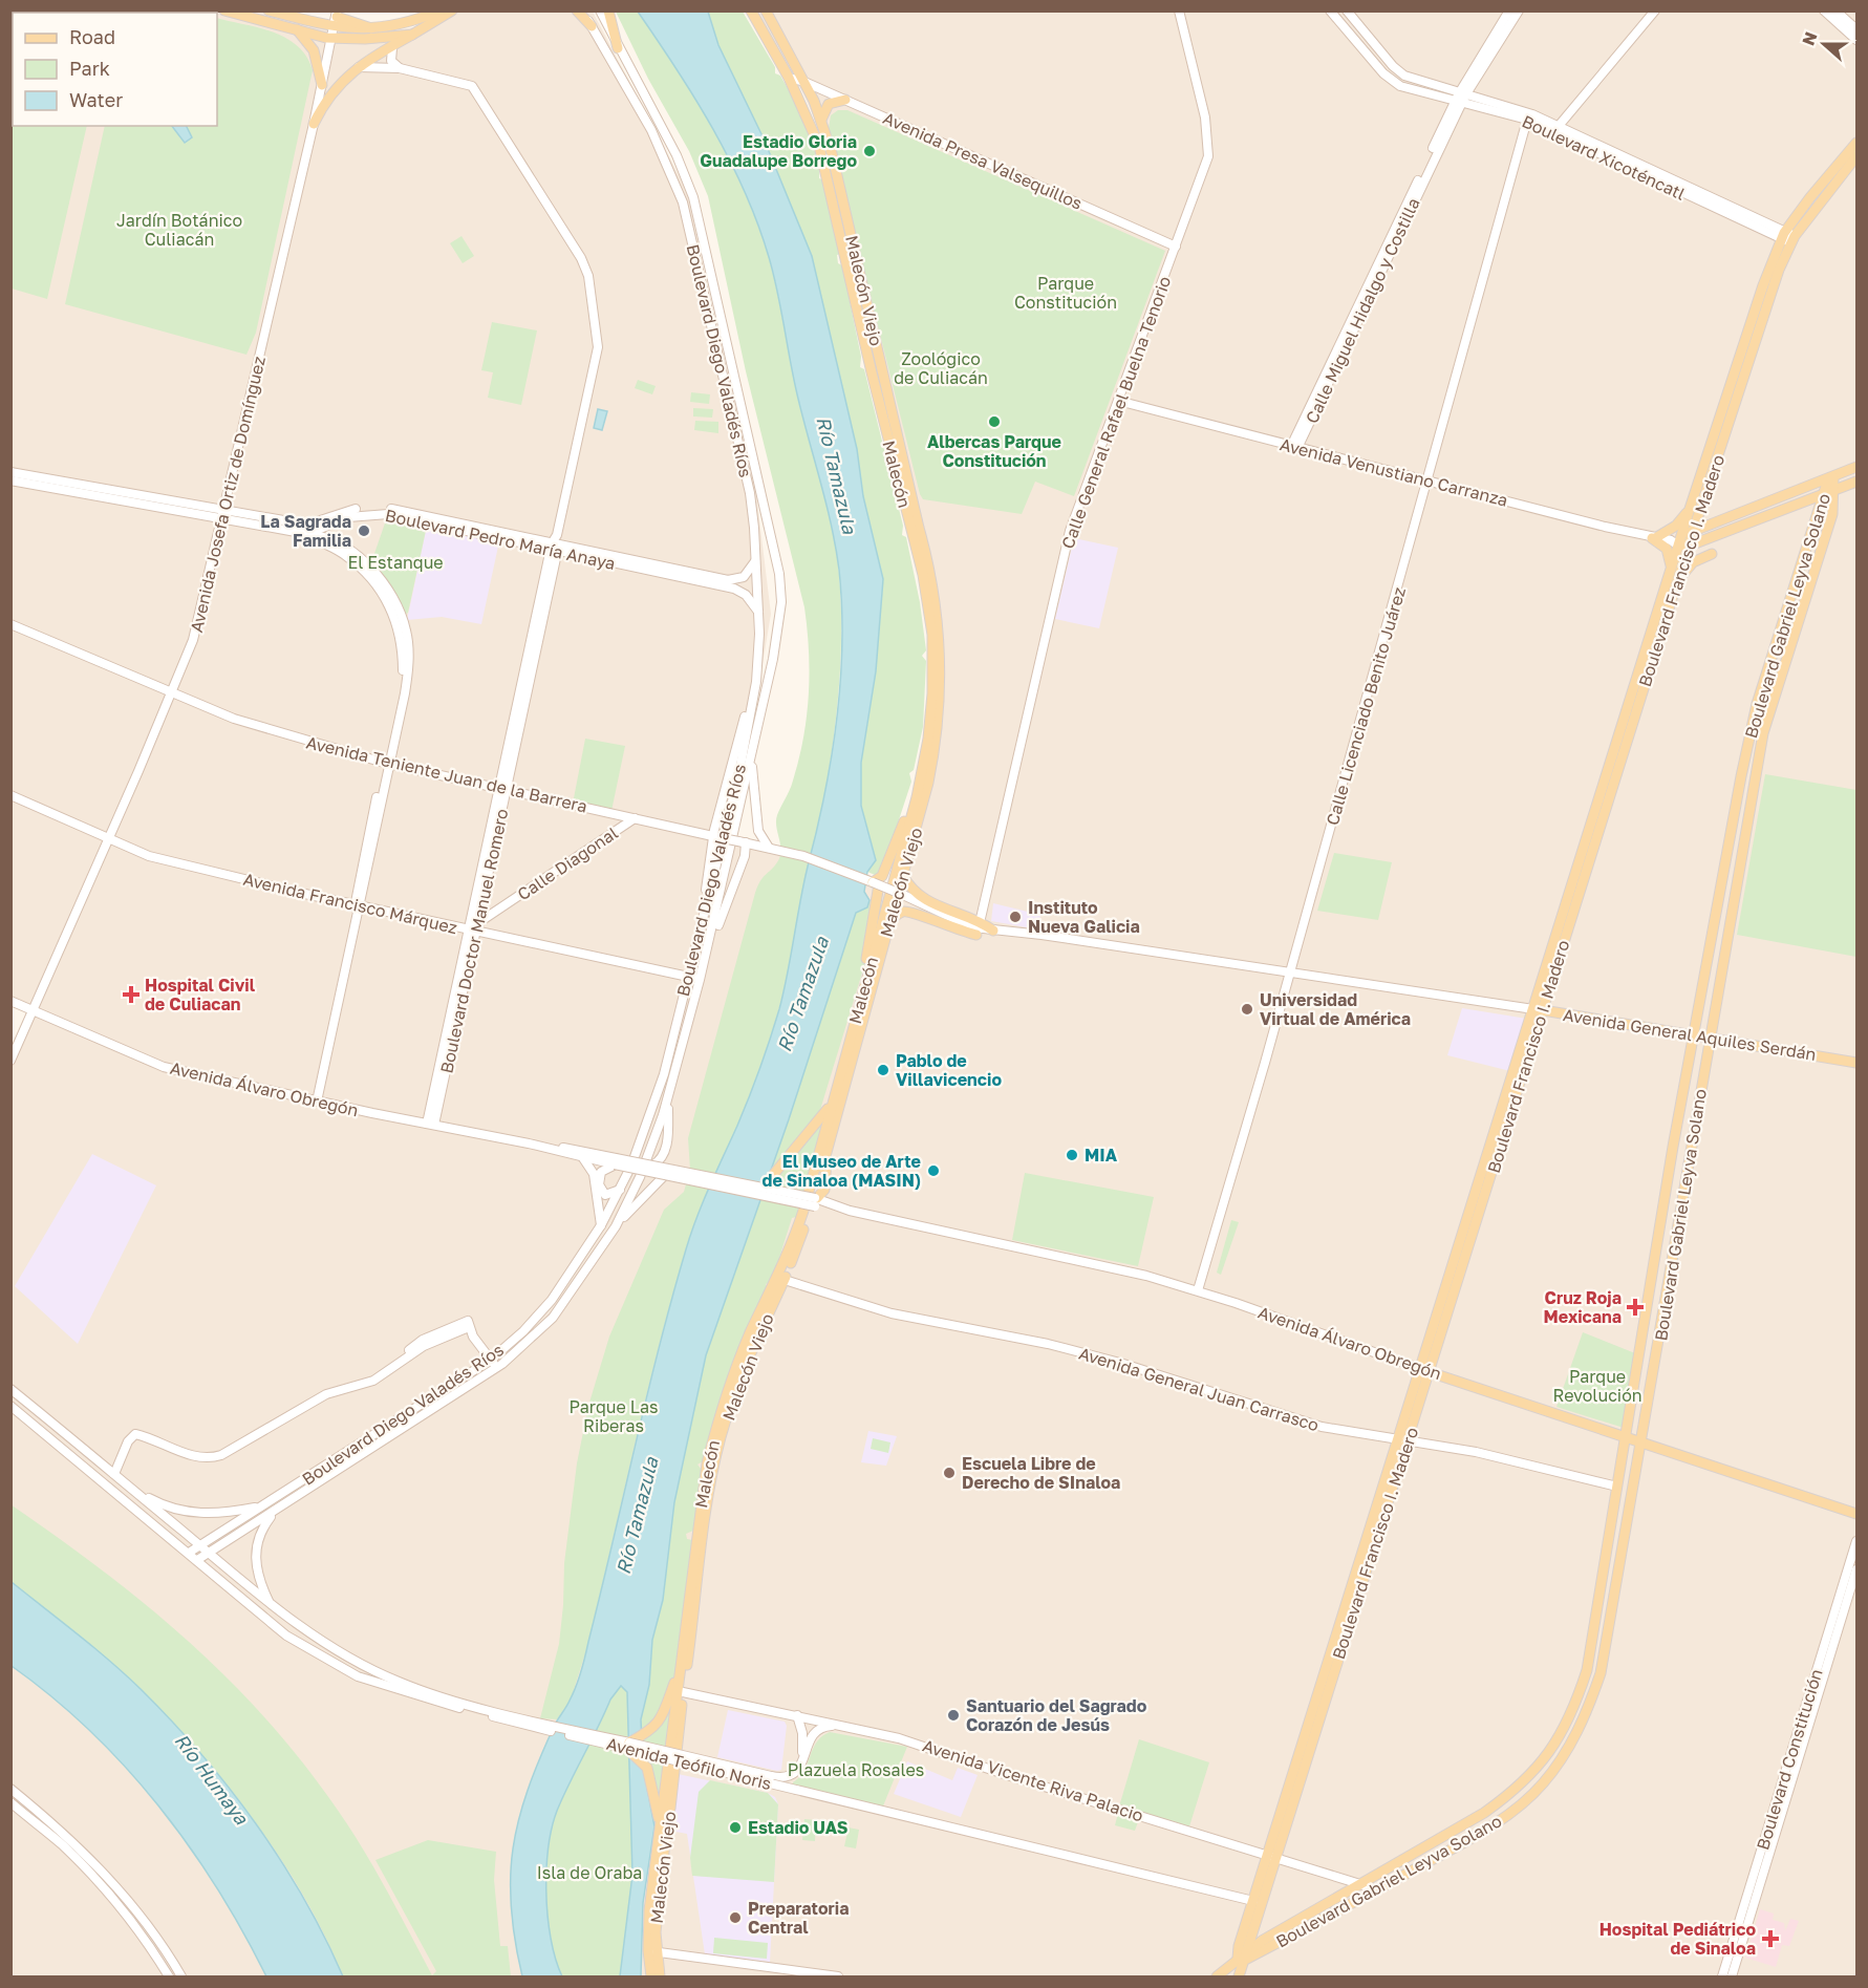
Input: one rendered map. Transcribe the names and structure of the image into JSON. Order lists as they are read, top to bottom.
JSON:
{
  "streets": {
    "main road": [
      "Boulevard Xicoténcatl",
      "Avenida Presa Valsequillos",
      "Malecón Viejo",
      "Calle Miguel Hidalgo y Costilla",
      "Boulevard Diego Valadés Ríos",
      "Calle General Rafael Buelna Tenorio",
      "Avenida Venustiano Carranza",
      "Malecón",
      "Avenida Josefa Ortiz de Domínguez",
      "Boulevard Pedro María Anaya",
      "Boulevard Francisco I. Madero",
      "Boulevard Gabriel Leyva Solano",
      "Calle Licenciado Benito Juárez",
      "Avenida Teniente Juan de la Barrera",
      "Calle Diagonal",
      "Avenida Francisco Márquez",
      "Boulevard Doctor Manuel Romero",
      "Avenida General Aquiles Serdán",
      "Avenida Álvaro Obregón",
      "Avenida General Juan Carrasco",
      "Boulevard Constitución",
      "Avenida Teófilo Noris",
      "Avenida Vicente Riva Palacio"
    ]
  },
  "crossings": [
    ["Boulevard Xicoténcatl", "Calle Miguel Hidalgo y Costilla"],
    ["Boulevard Xicoténcatl", "Boulevard Francisco I. Madero"],
    ["Boulevard Xicoténcatl", "Calle Licenciado Benito Juárez"],
    ["Avenida Presa Valsequillos", "Malecón Viejo"],
    ["Avenida Presa Valsequillos", "Calle General Rafael Buelna Tenorio"],
    ["Avenida Presa Valsequillos", "Malecón"],
    ["Malecón Viejo", "Malecón"],
    ["Malecón Viejo", "Avenida General Juan Carrasco"],
    ["Malecón Viejo", "Avenida Vicente Riva Palacio"],
    ["Calle Miguel Hidalgo y Costilla", "Avenida Venustiano Carranza"],
    ["Boulevard Diego Valadés Ríos", "Boulevard Pedro María Anaya"],
    ["Boulevard Diego Valadés Ríos", "Avenida Francisco Márquez"],
    ["Boulevard Diego Valadés Ríos", "Avenida Teófilo Noris"],
    ["Calle General Rafael Buelna Tenorio", "Avenida Venustiano Carranza"],
    ["Avenida Venustiano Carranza", "Boulevard Francisco I. Madero"],
    ["Avenida Venustiano Carranza", "Calle Licenciado Benito Juárez"],
    ["Avenida Josefa Ortiz de Domínguez", "Boulevard Pedro María Anaya"],
    ["Avenida Josefa Ortiz de Domínguez", "Avenida Teniente Juan de la Barrera"],
    ["Avenida Josefa Ortiz de Domínguez", "Avenida Francisco Márquez"],
    ["Avenida Josefa Ortiz de Domínguez", "Avenida Álvaro Obregón"],
    ["Boulevard Pedro María Anaya", "Boulevard Doctor Manuel Romero"],
    ["Boulevard Francisco I. Madero", "Boulevard Gabriel Leyva Solano"],
    ["Boulevard Francisco I. Madero", "Avenida General Aquiles Serdán"],
    ["Boulevard Francisco I. Madero", "Avenida Álvaro Obregón"],
    ["Boulevard Francisco I. Madero", "Avenida General Juan Carrasco"],
    ["Boulevard Francisco I. Madero", "Avenida Teófilo Noris"],
    ["Boulevard Francisco I. Madero", "Avenida Vicente Riva Palacio"],
    ["Boulevard Gabriel Leyva Solano", "Avenida General Aquiles Serdán"],
    ["Boulevard Gabriel Leyva Solano", "Avenida Álvaro Obregón"],
    ["Boulevard Gabriel Leyva Solano", "Avenida General Juan Carrasco"],
    ["Boulevard Gabriel Leyva Solano", "Avenida Vicente Riva Palacio"],
    ["Calle Licenciado Benito Juárez", "Avenida General Aquiles Serdán"],
    ["Calle Licenciado Benito Juárez", "Avenida Álvaro Obregón"],
    ["Avenida Teniente Juan de la Barrera", "Calle Diagonal"],
    ["Avenida Teniente Juan de la Barrera", "Boulevard Doctor Manuel Romero"],
    ["Calle Diagonal", "Avenida Francisco Márquez"],
    ["Calle Diagonal", "Boulevard Doctor Manuel Romero"],
    ["Avenida Francisco Márquez", "Boulevard Doctor Manuel Romero"],
    ["Boulevard Doctor Manuel Romero", "Avenida Álvaro Obregón"]
  ],
  "water": ["Río Tamazula", "Río Humaya"],
  "parks": [
    "Jardín Botánico Culiacán",
    "Parque Constitución",
    "Zoológico de Culiacán",
    "El Estanque",
    "Parque Revolución",
    "Parque Las Riberas",
    "Plazuela Rosales",
    "Isla de Oraba"
  ],
  "places": {
    "other": [
      "Estadio Gloria Guadalupe Borrego",
      "Albercas Parque Constitución",
      "La Sagrada Familia",
      "Instituto Nueva Galicia",
      "Universidad Virtual de América",
      "Pablo de Villavicencio",
      "MIA",
      "El Museo de Arte de Sinaloa (MASIN)",
      "Escuela Libre de Derecho de SInaloa",
      "Santuario del Sagrado Corazón de Jesús",
      "Estadio UAS",
      "Preparatoria Central"
    ],
    "health": ["Hospital Civil de Culiacan", "Cruz Roja Mexicana", "Hospital Pediátrico de Sinaloa"]
  },
  "legend": ["Road", "Park", "Water"],
  "north": "left"
}
